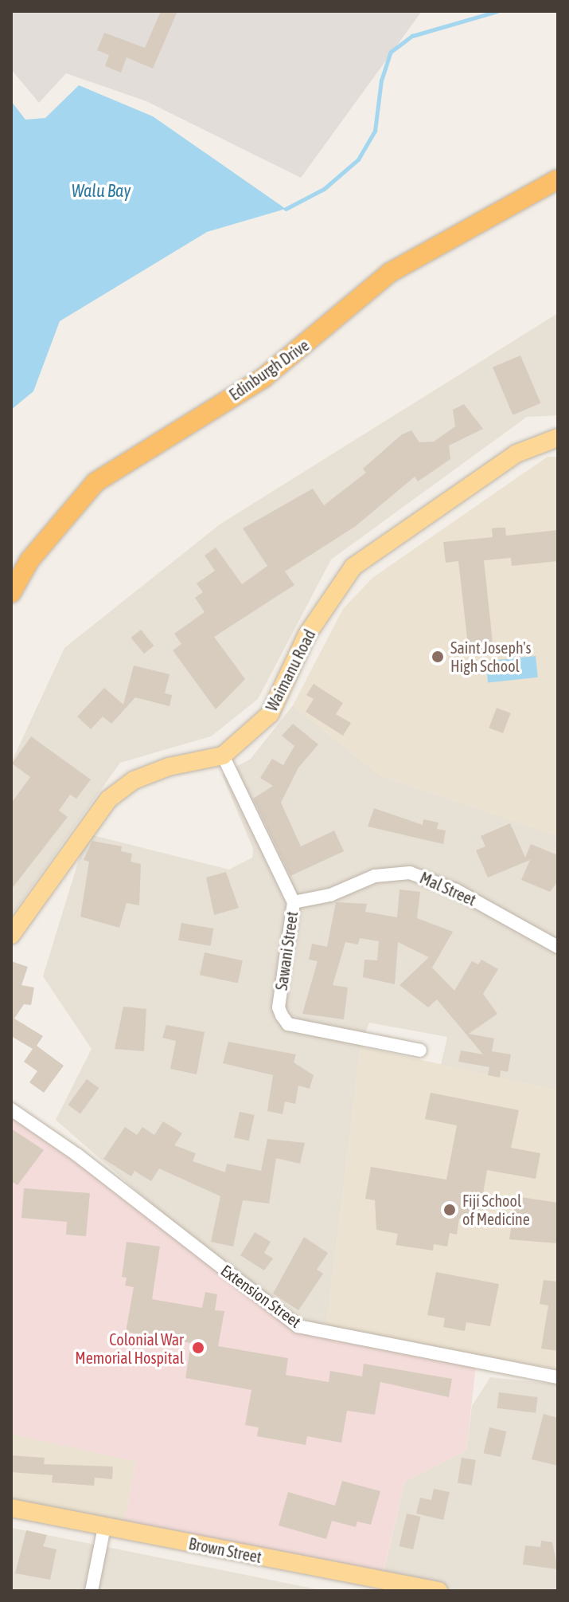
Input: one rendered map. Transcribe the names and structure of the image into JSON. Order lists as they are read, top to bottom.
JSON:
{
  "streets": {
    "highway": ["Edinburgh Drive"],
    "main road": ["Waimanu Road", "Brown Street"],
    "street": ["Mal Street", "Sawani Street", "Extension Street"]
  },
  "crossings": [
    ["Waimanu Road", "Sawani Street"],
    ["Mal Street", "Sawani Street"]
  ],
  "water": ["Walu Bay"],
  "places": ["Saint Joseph's High School", "Fiji School of Medicine", "Colonial War Memorial Hospital"]
}
